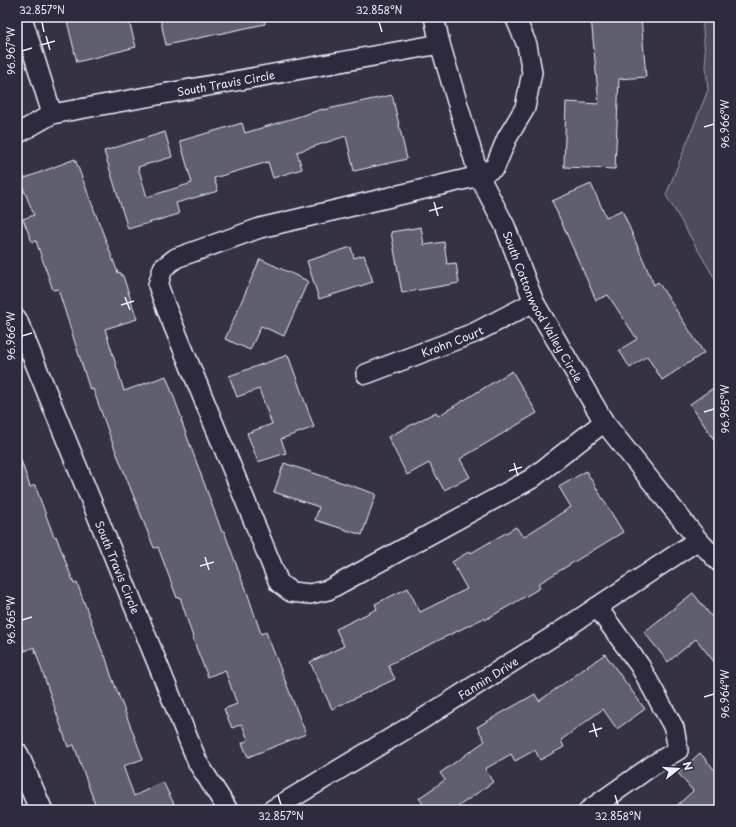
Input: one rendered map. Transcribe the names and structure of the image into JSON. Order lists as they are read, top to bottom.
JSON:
{
  "streets": {
    "street": [
      "South Travis Circle",
      "South Cottonwood Valley Circle",
      "Krohn Court",
      "Fannin Drive"
    ]
  },
  "crossings": [
    ["South Travis Circle", "South Cottonwood Valley Circle"],
    ["South Cottonwood Valley Circle", "Krohn Court"],
    ["South Cottonwood Valley Circle", "Fannin Drive"]
  ],
  "north": "right",
  "coordinates": [
    "32.857°N",
    "32.858°N",
    "96.967°W",
    "96.966°W",
    "96.965°W",
    "96.964°W"
  ]
}
